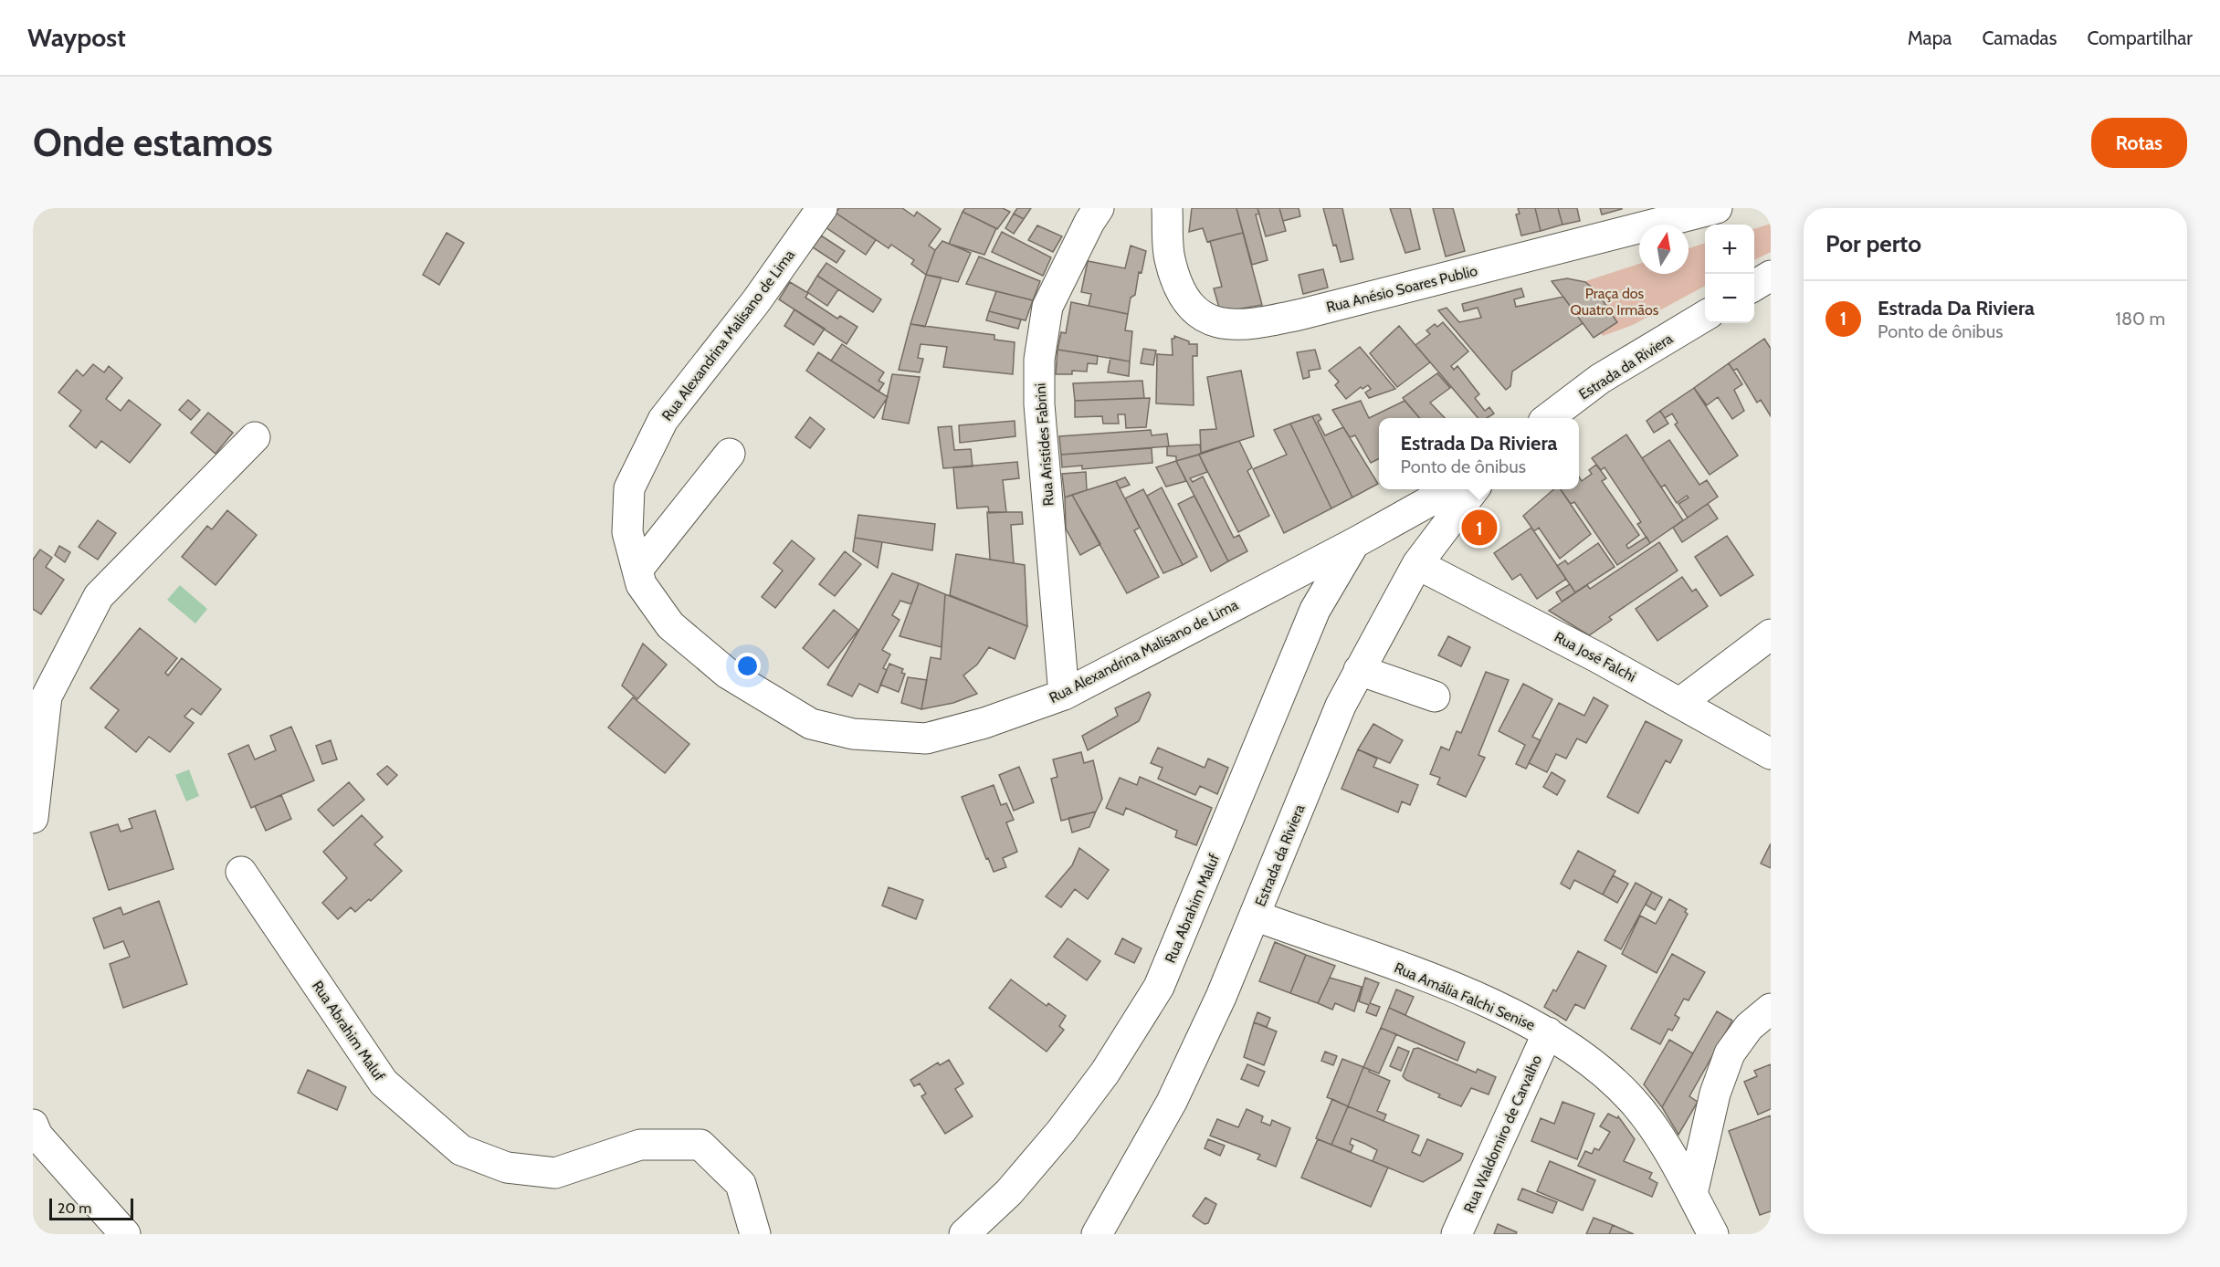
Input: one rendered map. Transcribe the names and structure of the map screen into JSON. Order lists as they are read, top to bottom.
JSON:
{
  "streets": {
    "street": [
      "Rua Anésio Soares Publio",
      "Rua Alexandrina Malisano de Lima",
      "Estrada da Riviera",
      "Rua Aristides Fabrini",
      "Rua José Falchi",
      "Rua Abrahim Maluf",
      "Rua Amália Falchi Senise",
      "Rua Waldomiro de Carvalho"
    ]
  },
  "crossings": [
    ["Rua Alexandrina Malisano de Lima", "Rua Aristides Fabrini"],
    ["Rua Alexandrina Malisano de Lima", "Rua Abrahim Maluf"],
    ["Estrada da Riviera", "Rua José Falchi"],
    ["Estrada da Riviera", "Rua Amália Falchi Senise"],
    ["Rua Amália Falchi Senise", "Rua Waldomiro de Carvalho"]
  ],
  "parks": ["Praça dos Quatro Irmãos"],
  "scale_bar": "20 m",
  "north": "top",
  "page": {
    "header": "Waypost",
    "nav": ["Mapa", "Camadas", "Compartilhar"],
    "buttons": "Rotas",
    "title": "Onde estamos",
    "heading": "Por perto",
    "map_buttons": ["+", "−"],
    "list": [
      {
        "mark": "1",
        "name": "Estrada Da Riviera",
        "note": "Ponto de ônibus",
        "value": "180 m"
      }
    ],
    "popup": ["Estrada Da Riviera", "Ponto de ônibus"],
    "pins": "1",
    "scale": "20 m"
  }
}
